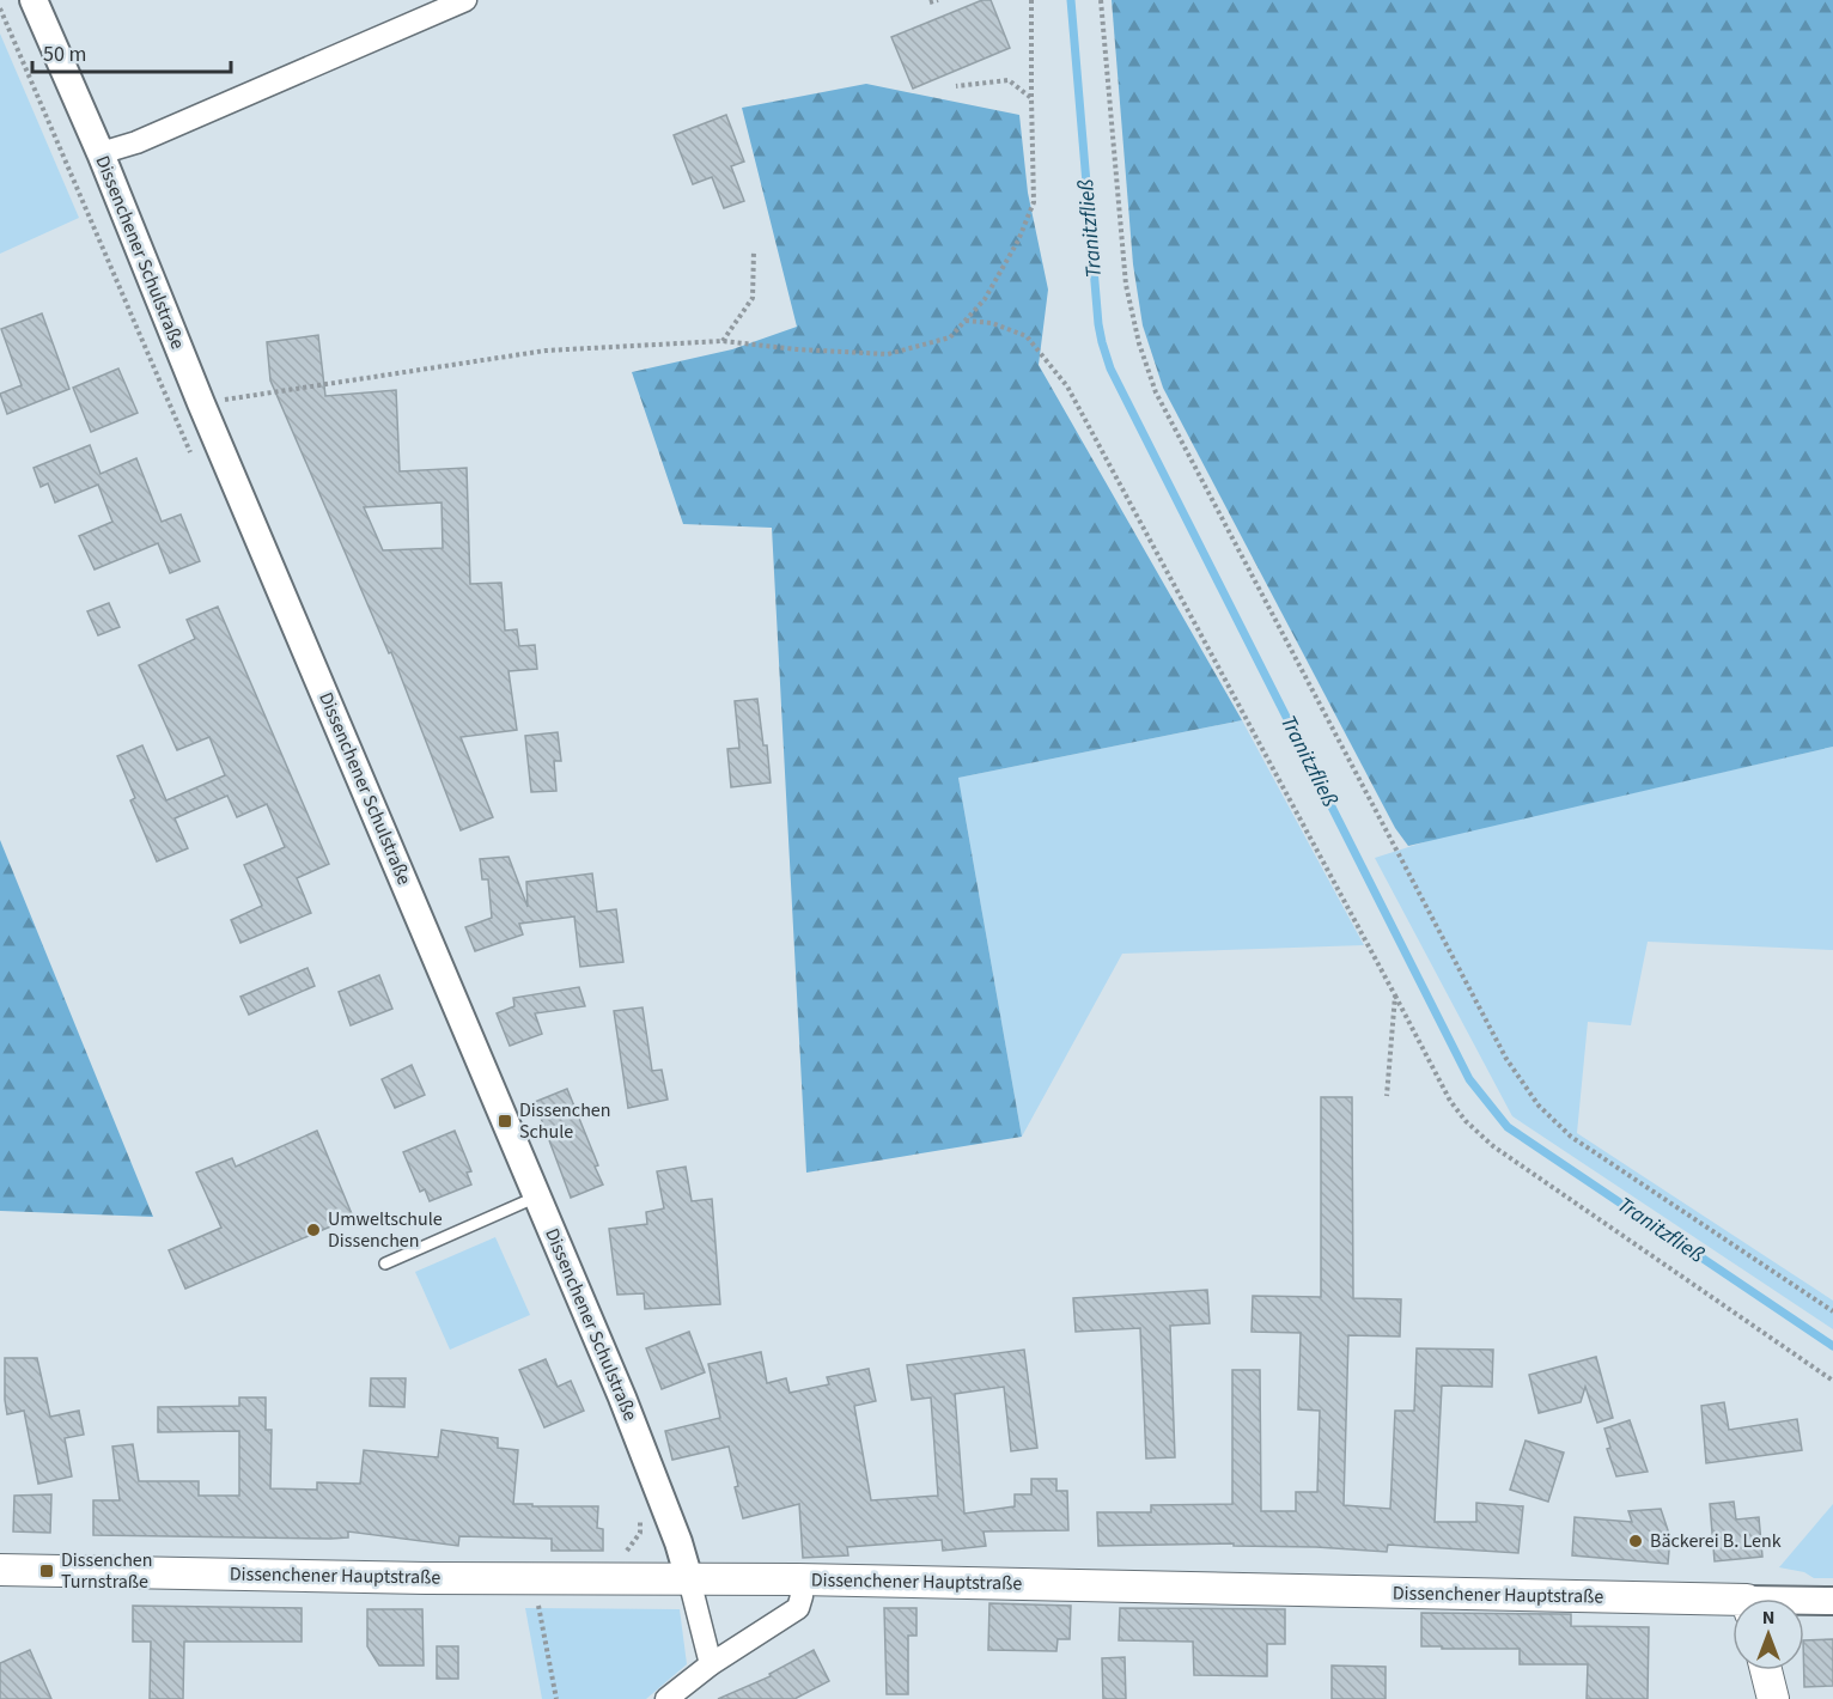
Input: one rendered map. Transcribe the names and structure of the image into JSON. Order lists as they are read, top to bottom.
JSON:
{
  "streets": {
    "main road": ["Dissenchener Hauptstraße"],
    "street": ["Dissenchener Schulstraße"]
  },
  "crossings": [
    ["Dissenchener Schulstraße", "Dissenchener Hauptstraße"]
  ],
  "water": ["Tranitzfließ"],
  "places": {
    "transit": ["Dissenchen Schule", "Dissenchen Turnstraße"],
    "other": ["Umweltschule Dissenchen", "Bäckerei B. Lenk"]
  },
  "scale_bar": "50 m",
  "north": "top"
}
